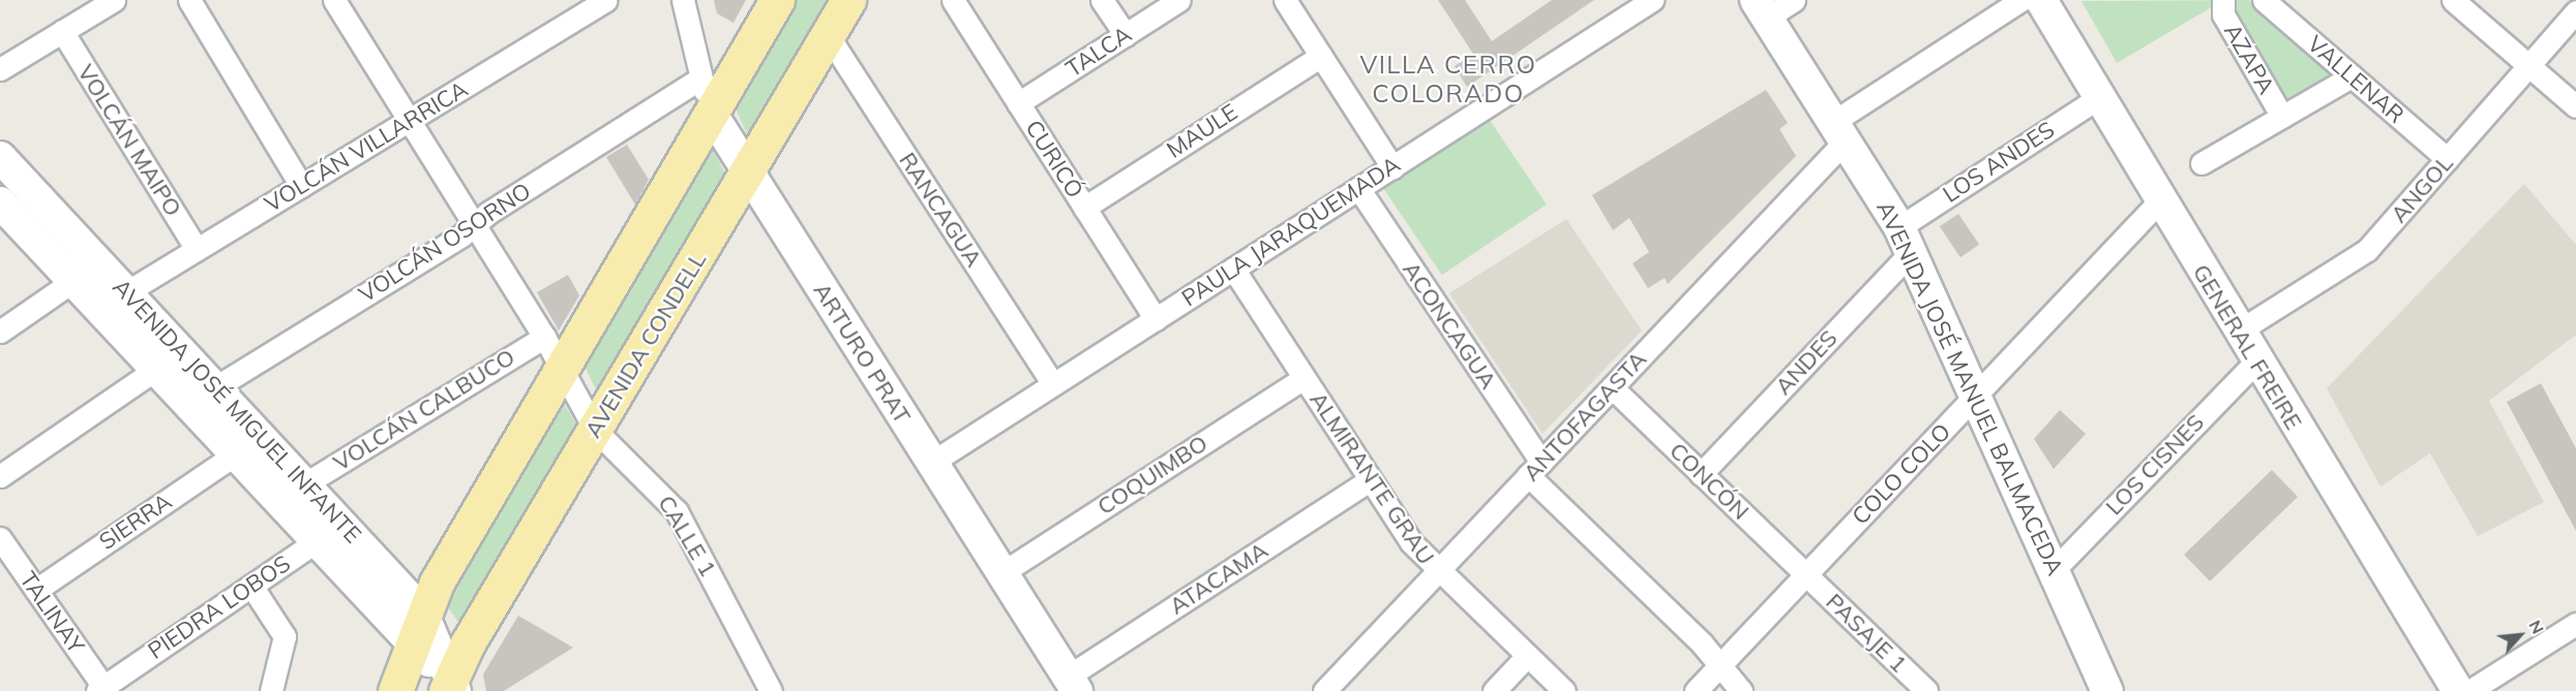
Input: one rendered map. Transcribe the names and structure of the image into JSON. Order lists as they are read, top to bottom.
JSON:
{
  "streets": {
    "main road": [
      "AVENIDA CONDELL",
      "GENERAL FREIRE",
      "ARTURO PRAT",
      "AVENIDA JOSÉ MANUEL BALMACEDA",
      "AVENIDA JOSÉ MIGUEL INFANTE"
    ],
    "street": [
      "TALCA",
      "AZAPA",
      "VALLENAR",
      "MAULE",
      "VOLCÁN MAIPO",
      "VOLCÁN VILLARRICA",
      "CURICÓ",
      "LOS ANDES",
      "ANGOL",
      "RANCAGUA",
      "PAULA JARAQUEMADA",
      "VOLCÁN OSORNO",
      "ACONCAGUA",
      "ANDES",
      "VOLCÁN CALBUCO",
      "ANTOFAGASTA",
      "LOS CISNES",
      "COLO COLO",
      "COQUIMBO",
      "ALMIRANTE GRAU",
      "CONCÓN",
      "SIERRA",
      "CALLE 1",
      "ATACAMA",
      "PIEDRA LOBOS",
      "TALINAY",
      "PASAJE 1"
    ]
  },
  "crossings": [
    ["TALCA", "CURICÓ"],
    ["AZAPA", "VALLENAR"],
    ["VALLENAR", "ANGOL"],
    ["MAULE", "CURICÓ"],
    ["VOLCÁN MAIPO", "VOLCÁN VILLARRICA"],
    ["VOLCÁN VILLARRICA", "AVENIDA JOSÉ MIGUEL INFANTE"],
    ["VOLCÁN VILLARRICA", "CALLE 1"],
    ["CURICÓ", "PAULA JARAQUEMADA"],
    ["LOS ANDES", "GENERAL FREIRE"],
    ["LOS ANDES", "ANDES"],
    ["LOS ANDES", "AVENIDA JOSÉ MANUEL BALMACEDA"],
    ["ANGOL", "GENERAL FREIRE"],
    ["RANCAGUA", "PAULA JARAQUEMADA"],
    ["RANCAGUA", "AVENIDA CONDELL"],
    ["PAULA JARAQUEMADA", "ACONCAGUA"],
    ["PAULA JARAQUEMADA", "ARTURO PRAT"],
    ["PAULA JARAQUEMADA", "ALMIRANTE GRAU"],
    ["VOLCÁN OSORNO", "ARTURO PRAT"],
    ["VOLCÁN OSORNO", "AVENIDA JOSÉ MIGUEL INFANTE"],
    ["VOLCÁN OSORNO", "CALLE 1"],
    ["ACONCAGUA", "ANTOFAGASTA"],
    ["ACONCAGUA", "COLO COLO"],
    ["AVENIDA CONDELL", "ARTURO PRAT"],
    ["AVENIDA CONDELL", "AVENIDA JOSÉ MIGUEL INFANTE"],
    ["AVENIDA CONDELL", "CALLE 1"],
    ["GENERAL FREIRE", "LOS CISNES"],
    ["GENERAL FREIRE", "COLO COLO"],
    ["ARTURO PRAT", "COQUIMBO"],
    ["ARTURO PRAT", "ATACAMA"],
    ["ANDES", "AVENIDA JOSÉ MANUEL BALMACEDA"],
    ["ANDES", "CONCÓN"],
    ["AVENIDA JOSÉ MANUEL BALMACEDA", "ANTOFAGASTA"],
    ["AVENIDA JOSÉ MANUEL BALMACEDA", "LOS CISNES"],
    ["AVENIDA JOSÉ MANUEL BALMACEDA", "COLO COLO"],
    ["VOLCÁN CALBUCO", "AVENIDA JOSÉ MIGUEL INFANTE"],
    ["VOLCÁN CALBUCO", "CALLE 1"],
    ["AVENIDA JOSÉ MIGUEL INFANTE", "SIERRA"],
    ["AVENIDA JOSÉ MIGUEL INFANTE", "PIEDRA LOBOS"],
    ["ANTOFAGASTA", "ALMIRANTE GRAU"],
    ["ANTOFAGASTA", "CONCÓN"],
    ["COLO COLO", "CONCÓN"],
    ["COLO COLO", "PASAJE 1"],
    ["COQUIMBO", "ALMIRANTE GRAU"],
    ["ALMIRANTE GRAU", "ATACAMA"],
    ["CONCÓN", "PASAJE 1"],
    ["SIERRA", "TALINAY"],
    ["PIEDRA LOBOS", "TALINAY"]
  ],
  "districts": ["VILLA CERRO COLORADO"],
  "north": "top right"
}
